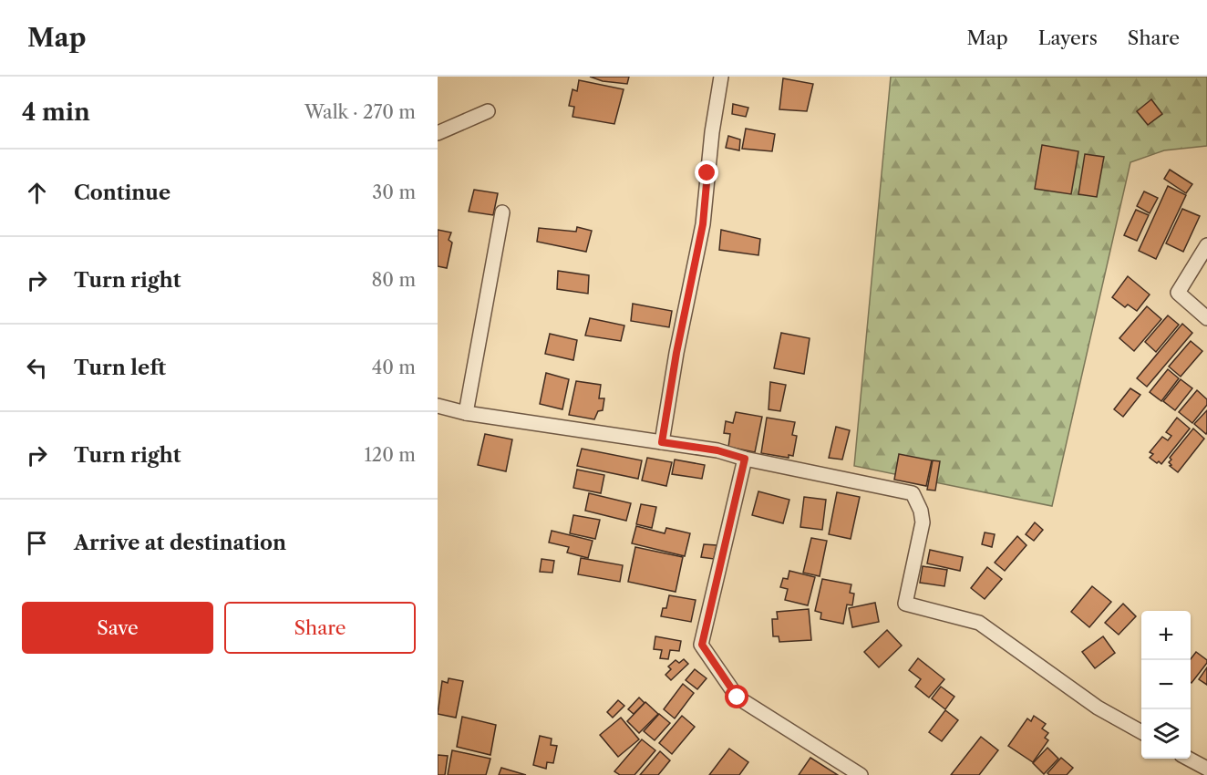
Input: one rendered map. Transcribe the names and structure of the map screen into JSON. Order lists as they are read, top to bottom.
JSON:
{
  "page": {
    "header": "Map",
    "nav": ["Map", "Layers", "Share"],
    "heading": ["4 min", "Walk · 270 m"],
    "list": [
      ["Continue", "30 m"],
      ["Turn right", "80 m"],
      ["Turn left", "40 m"],
      ["Turn right", "120 m"],
      "Arrive at destination"
    ],
    "buttons": ["Save", "Share"],
    "map_buttons": ["+", "−"]
  }
}
